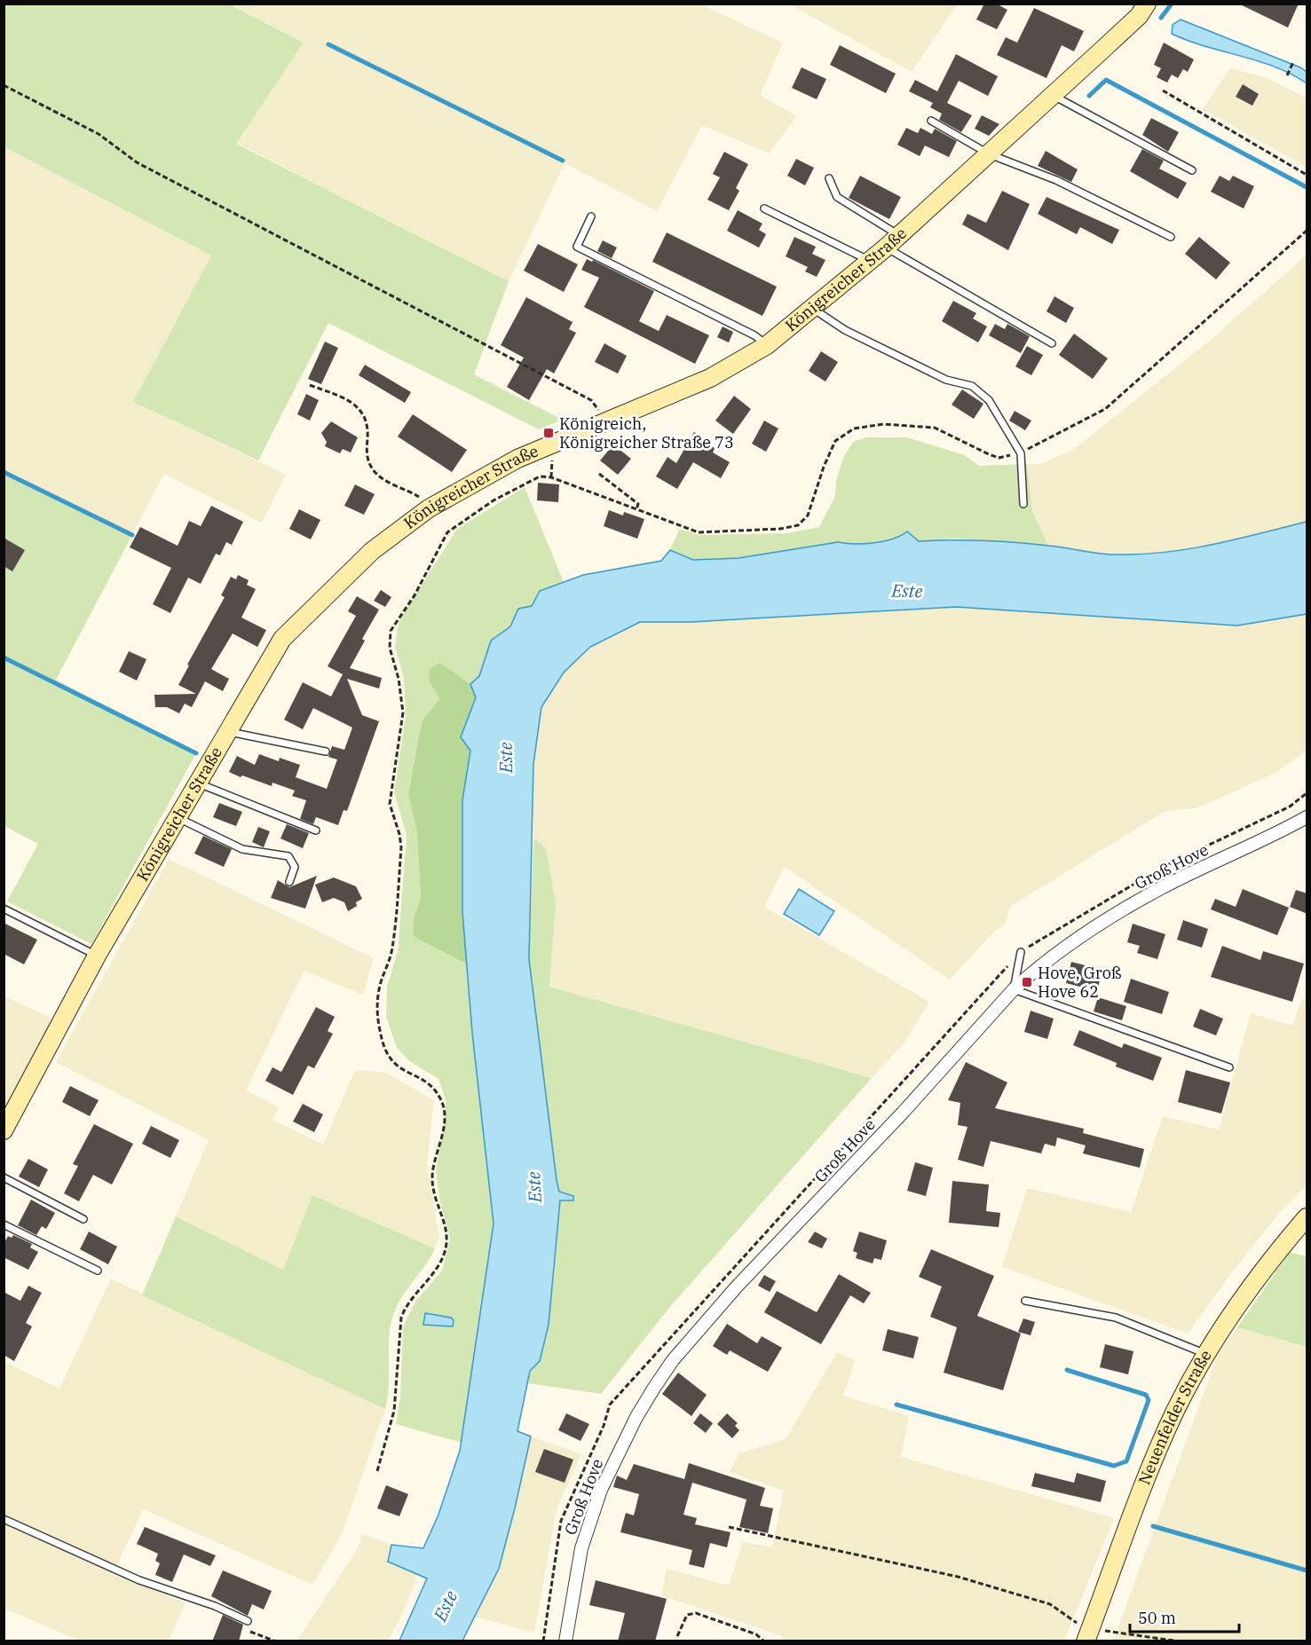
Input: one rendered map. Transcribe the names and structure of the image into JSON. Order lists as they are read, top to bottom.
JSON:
{
  "streets": {
    "street": ["Königreicher Straße", "Groß Hove", "Neuenfelder Straße"]
  },
  "water": ["Este"],
  "places": {
    "transit": ["Königreich, Königreicher Straße 73", "Hove, Groß Hove 62"]
  },
  "scale_bar": "50 m"
}
